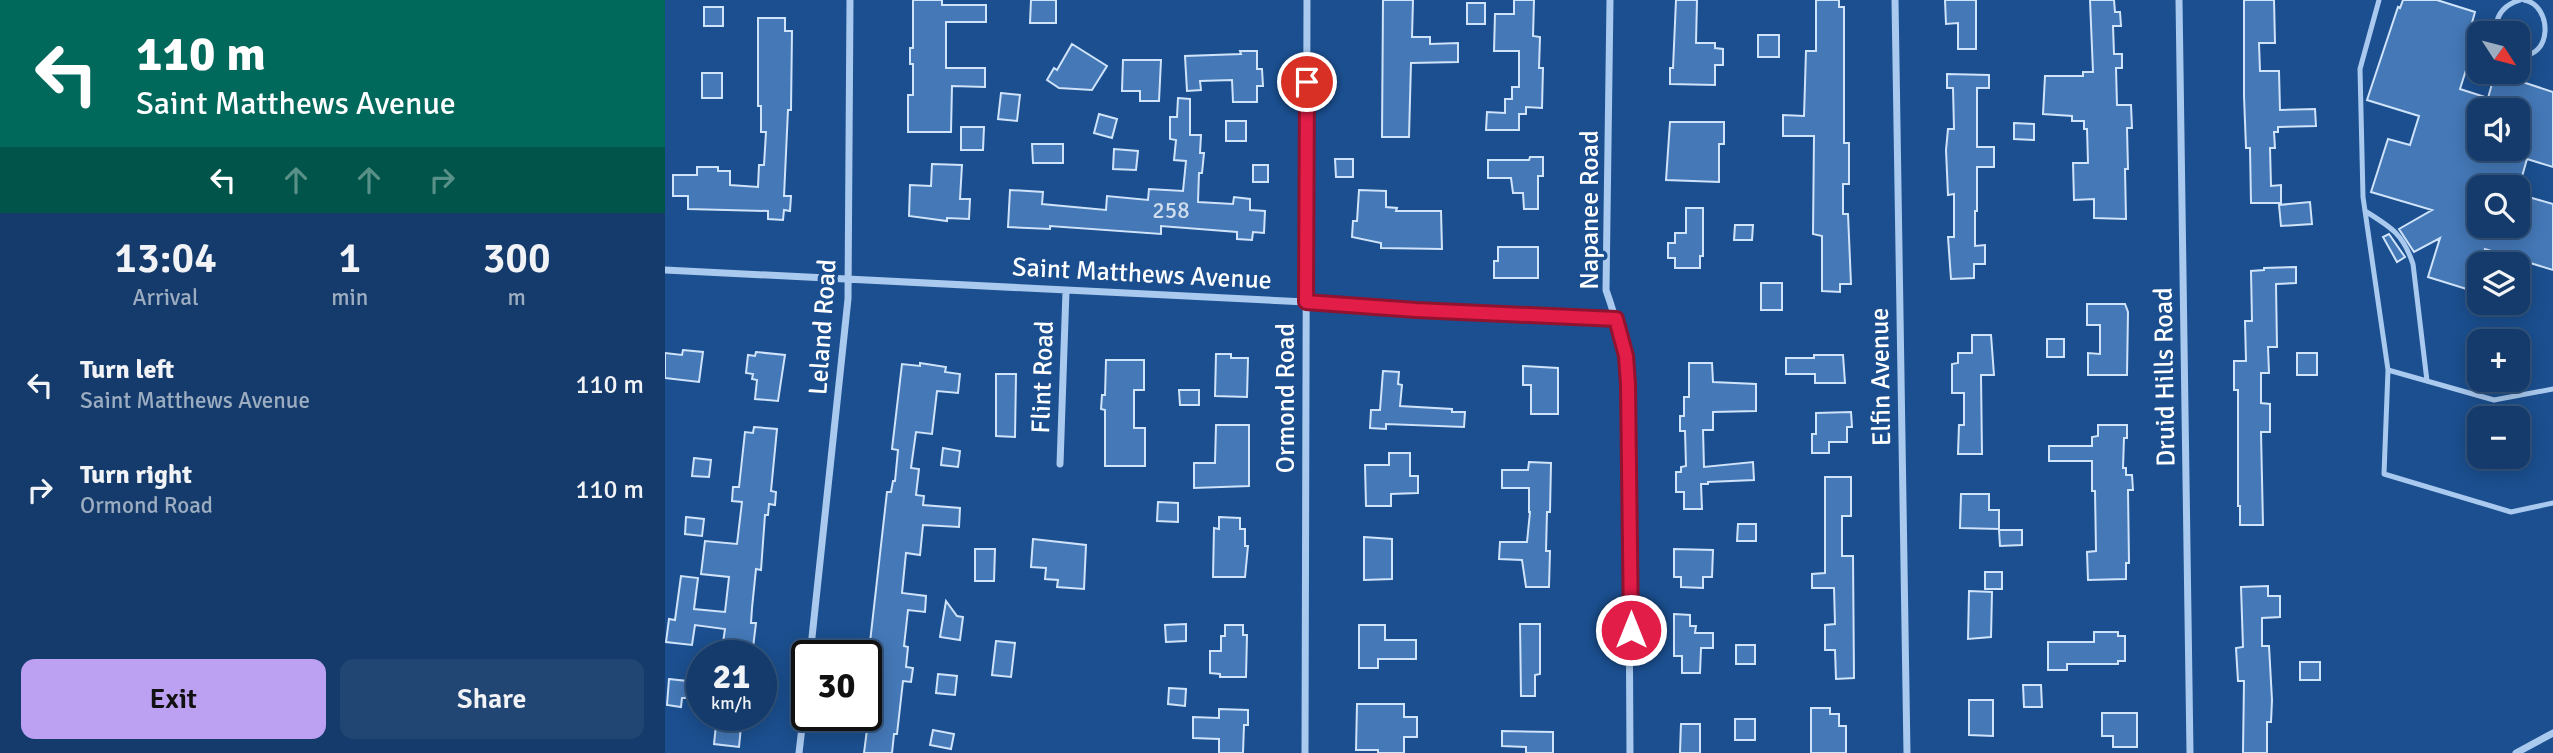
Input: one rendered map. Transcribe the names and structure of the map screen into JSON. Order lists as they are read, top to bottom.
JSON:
{
  "streets": {
    "street": [
      "Napanee Road",
      "Saint Matthews Avenue",
      "Leland Road",
      "Flint Road",
      "Elfin Avenue",
      "Druid Hills Road",
      "Ormond Road"
    ]
  },
  "crossings": [
    ["Napanee Road", "Saint Matthews Avenue"],
    ["Saint Matthews Avenue", "Leland Road"],
    ["Saint Matthews Avenue", "Flint Road"],
    ["Saint Matthews Avenue", "Ormond Road"]
  ],
  "house_numbers": ["258"],
  "north": "bottom right",
  "page": {
    "turn": ["110 m", "Saint Matthews Avenue"],
    "map_buttons": ["+", "−"],
    "eta": [
      "13:04",
      "Arrival",
      "1",
      "min",
      "300",
      "m"
    ],
    "list": [
      {
        "name": "Turn left",
        "note": "Saint Matthews Avenue",
        "value": "110 m"
      },
      {
        "name": "Turn right",
        "note": "Ormond Road",
        "value": "110 m"
      }
    ],
    "speed": "21 km/h",
    "limit": "30",
    "buttons": ["Exit", "Share"]
  }
}
